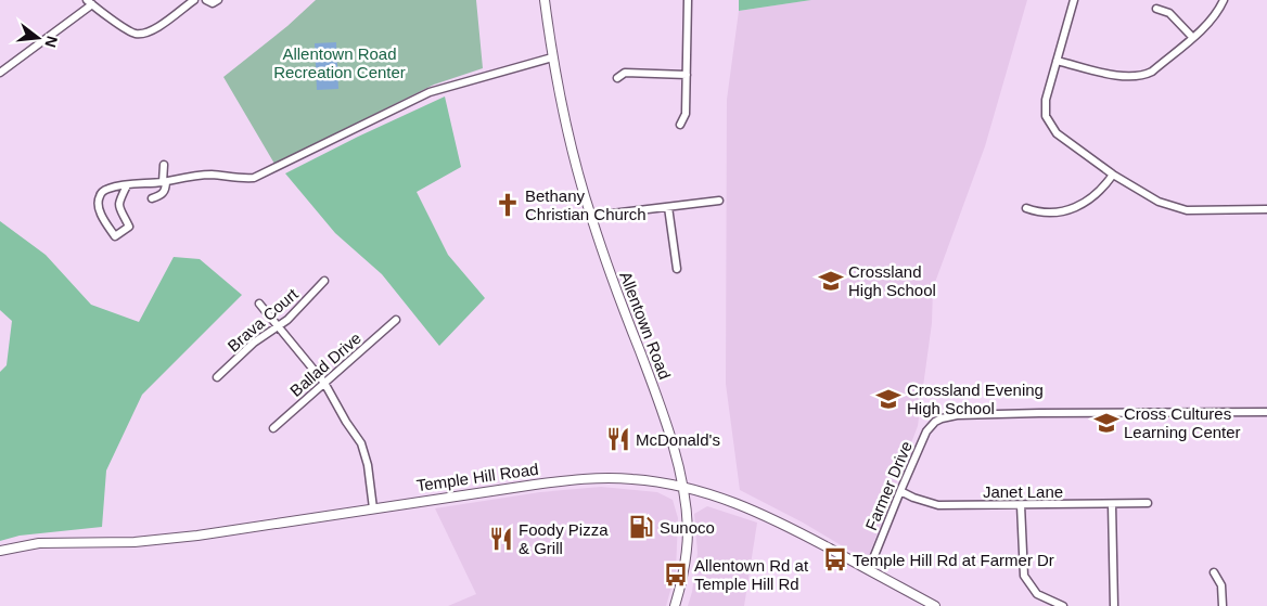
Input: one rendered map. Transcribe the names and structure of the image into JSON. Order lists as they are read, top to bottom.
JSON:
{
  "streets": {
    "main road": ["Allentown Road", "Temple Hill Road"],
    "street": [
      "Brava Court",
      "Ballad Drive",
      "Farmer Drive",
      "Janet Lane"
    ]
  },
  "crossings": [
    ["Allentown Road", "Temple Hill Road"],
    ["Temple Hill Road", "Farmer Drive"],
    ["Farmer Drive", "Janet Lane"]
  ],
  "parks": ["Allentown Road Recreation Center"],
  "places": {
    "church": ["Bethany Christian Church"],
    "school or university": ["Crossland High School", "Crossland Evening High School", "Cross Cultures Learning Center"],
    "restaurant": ["McDonald's", "Foody Pizza & Grill"],
    "fuel station": ["Sunoco"],
    "bus stop": ["Temple Hill Rd at Farmer Dr", "Allentown Rd at Temple Hill Rd"]
  },
  "north": "right"
}
